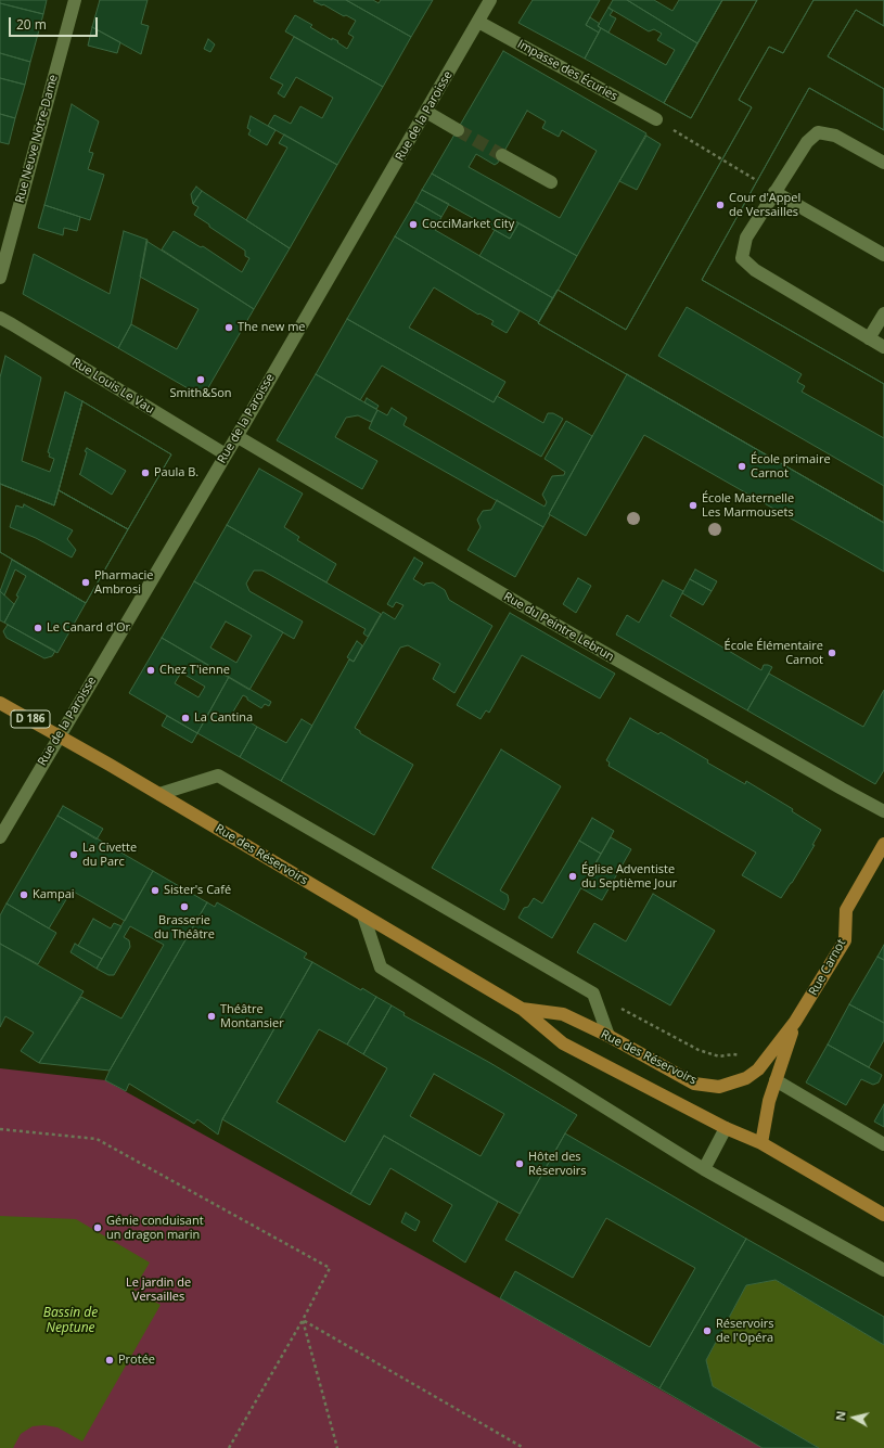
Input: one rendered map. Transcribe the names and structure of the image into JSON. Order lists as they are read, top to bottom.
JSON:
{
  "streets": {
    "main road": ["D 186", "Rue des Réservoirs", "Rue Carnot"],
    "street": [
      "Impasse des Écuries",
      "Rue de la Paroisse",
      "Rue Neuve Notre-Dame",
      "Rue Louis Le Vau",
      "Rue du Peintre Lebrun"
    ]
  },
  "crossings": [
    ["Impasse des Écuries", "Rue de la Paroisse"],
    ["Rue de la Paroisse", "Rue Louis Le Vau"],
    ["Rue de la Paroisse", "Rue du Peintre Lebrun"],
    ["Rue de la Paroisse", "Rue des Réservoirs"],
    ["Rue des Réservoirs", "Rue Carnot"]
  ],
  "water": ["Bassin de Neptune"],
  "parks": ["Le jardin de Versailles"],
  "places": [
    "Cour d'Appel de Versailles",
    "CocciMarket City",
    "The new me",
    "Smith&Son",
    "École primaire Carnot",
    "Paula B.",
    "École Maternelle Les Marmousets",
    "Pharmacie Ambrosi",
    "Le Canard d'Or",
    "École Élémentaire Carnot",
    "Chez T'ienne",
    "La Cantina",
    "La Civette du Parc",
    "Église Adventiste du Septième Jour",
    "Sister's Café",
    "Kampai",
    "Brasserie du Théâtre",
    "Théâtre Montansier",
    "Hôtel des Réservoirs",
    "Génie conduisant un dragon marin",
    "Réservoirs de l'Opéra",
    "Protée"
  ],
  "scale_bar": "20 m",
  "north": "left"
}
